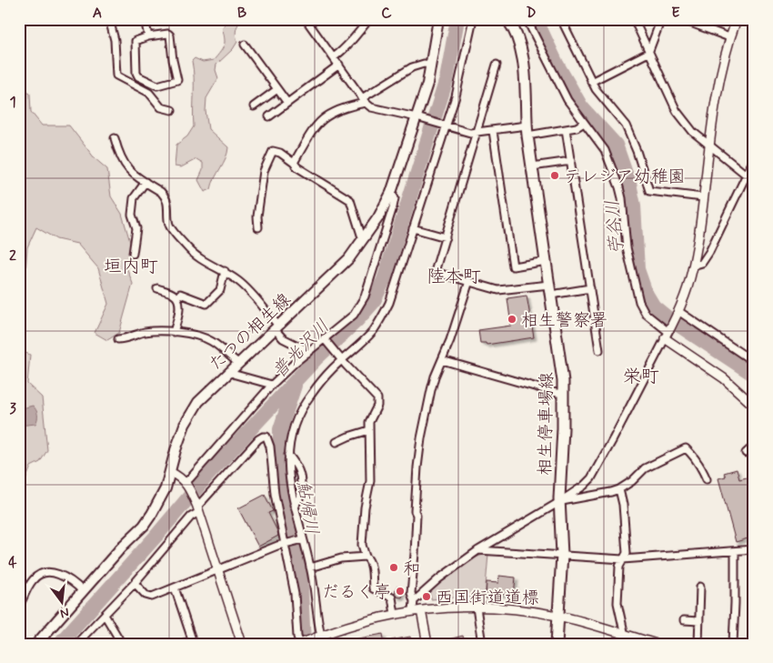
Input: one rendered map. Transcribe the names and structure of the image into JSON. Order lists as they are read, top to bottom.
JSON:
{
  "streets": {
    "main road": ["たつの相生線", "相生停車場線"]
  },
  "districts": ["垣内町", "陸本町", "栄町"],
  "water": ["苧谷川", "普光沢川", "鮎帰川"],
  "places": [
    "テレジア幼稚園",
    "相生警察署",
    "和",
    "だるく亭",
    "西国街道道標"
  ],
  "north": "bottom",
  "grid": {
    "columns": [
      "A",
      "B",
      "C",
      "D",
      "E"
    ],
    "rows": [
      "1",
      "2",
      "3",
      "4"
    ]
  }
}
